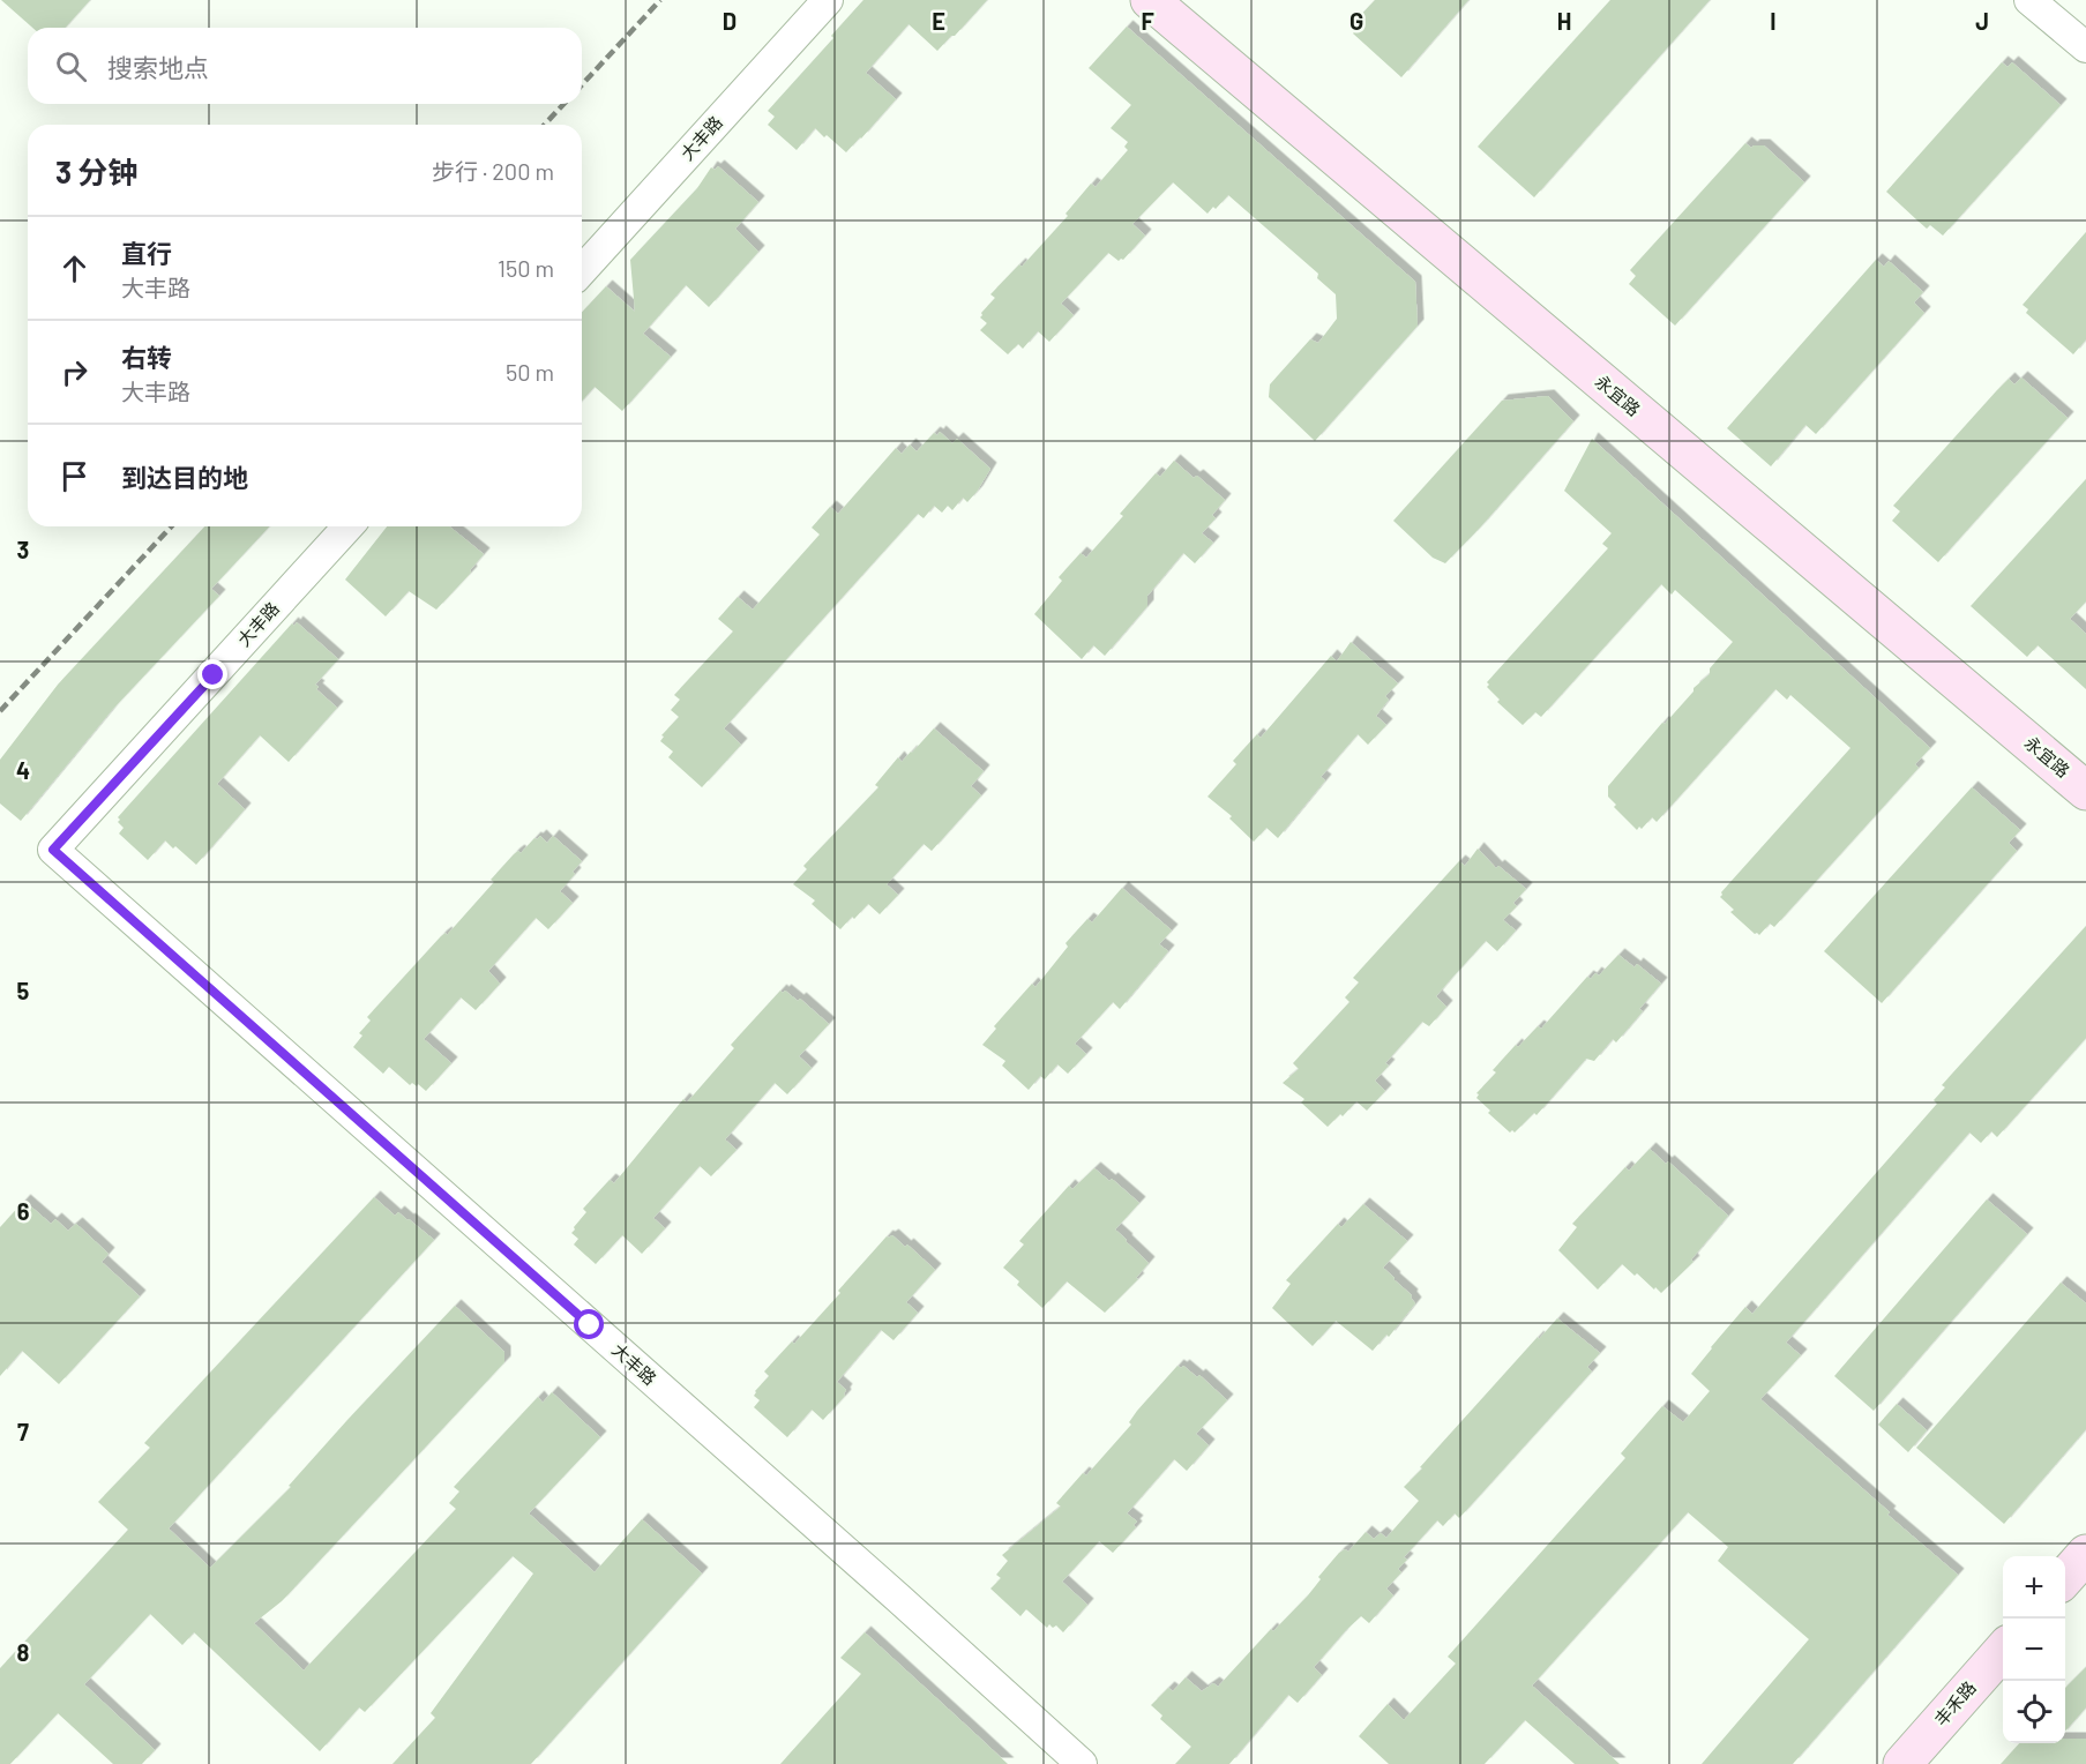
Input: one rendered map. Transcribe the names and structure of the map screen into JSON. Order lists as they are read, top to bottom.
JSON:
{
  "streets": {
    "street": ["大丰路", "永宜路", "丰禾路"]
  },
  "page": {
    "search": "搜索地点",
    "heading": ["3 分钟", "步行 · 200 m"],
    "list": [
      ["直行", "大丰路", "150 m"],
      ["右转", "大丰路", "50 m"],
      "到达目的地"
    ],
    "map_buttons": ["+", "−"]
  },
  "grid": {
    "columns": [
      "D",
      "E",
      "F",
      "G",
      "H",
      "I",
      "J"
    ],
    "rows": [
      "3",
      "4",
      "5",
      "6",
      "7",
      "8"
    ]
  }
}
